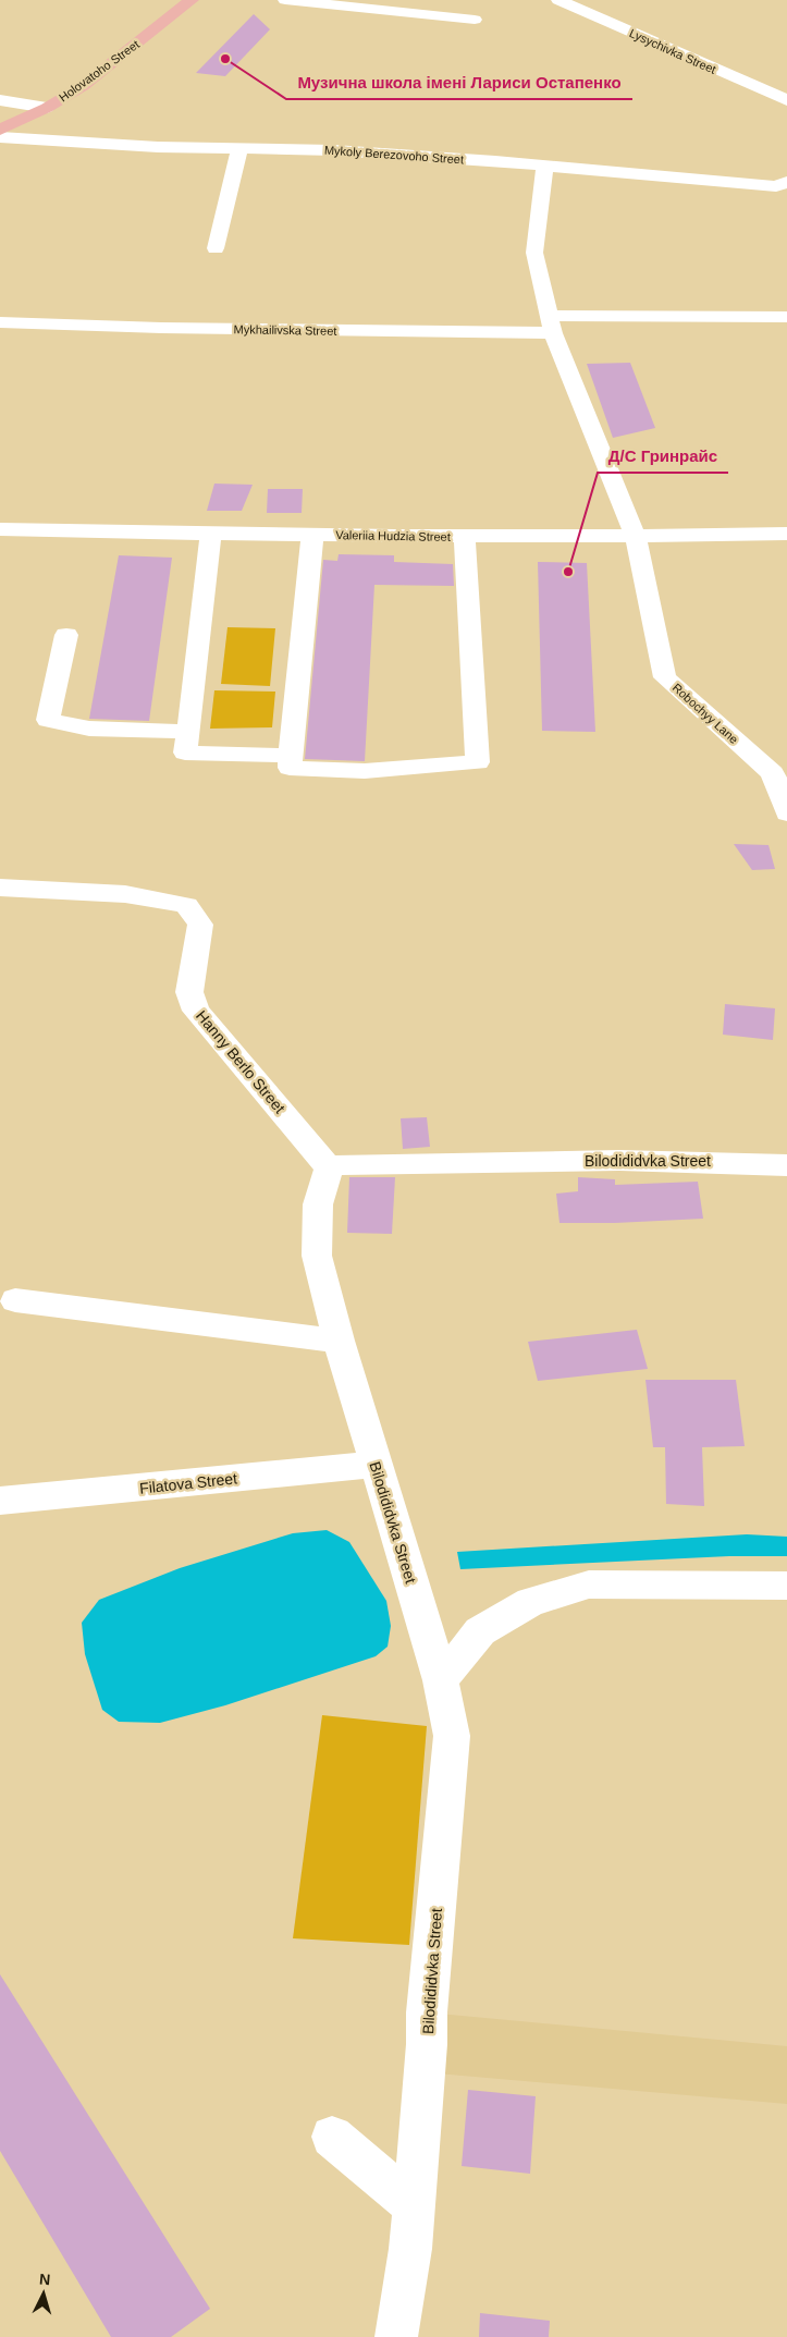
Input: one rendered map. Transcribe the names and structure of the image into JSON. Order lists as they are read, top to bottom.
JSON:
{
  "streets": {
    "main road": ["Holovatoho Street"],
    "street": [
      "Lysychivka Street",
      "Mykoly Berezovoho Street",
      "Mykhailivska Street",
      "Valeriia Hudzia Street",
      "Robochyy Lane",
      "Hanny Berlo Street",
      "Bilodididvka Street",
      "Filatova Street"
    ]
  },
  "crossings": [
    ["Mykhailivska Street", "Robochyy Lane"],
    ["Valeriia Hudzia Street", "Robochyy Lane"],
    ["Hanny Berlo Street", "Bilodididvka Street"],
    ["Bilodididvka Street", "Filatova Street"]
  ],
  "places": ["Музична школа імені Лариси Остапенко", "Д/С Гринрайс"],
  "north": "top"
}
